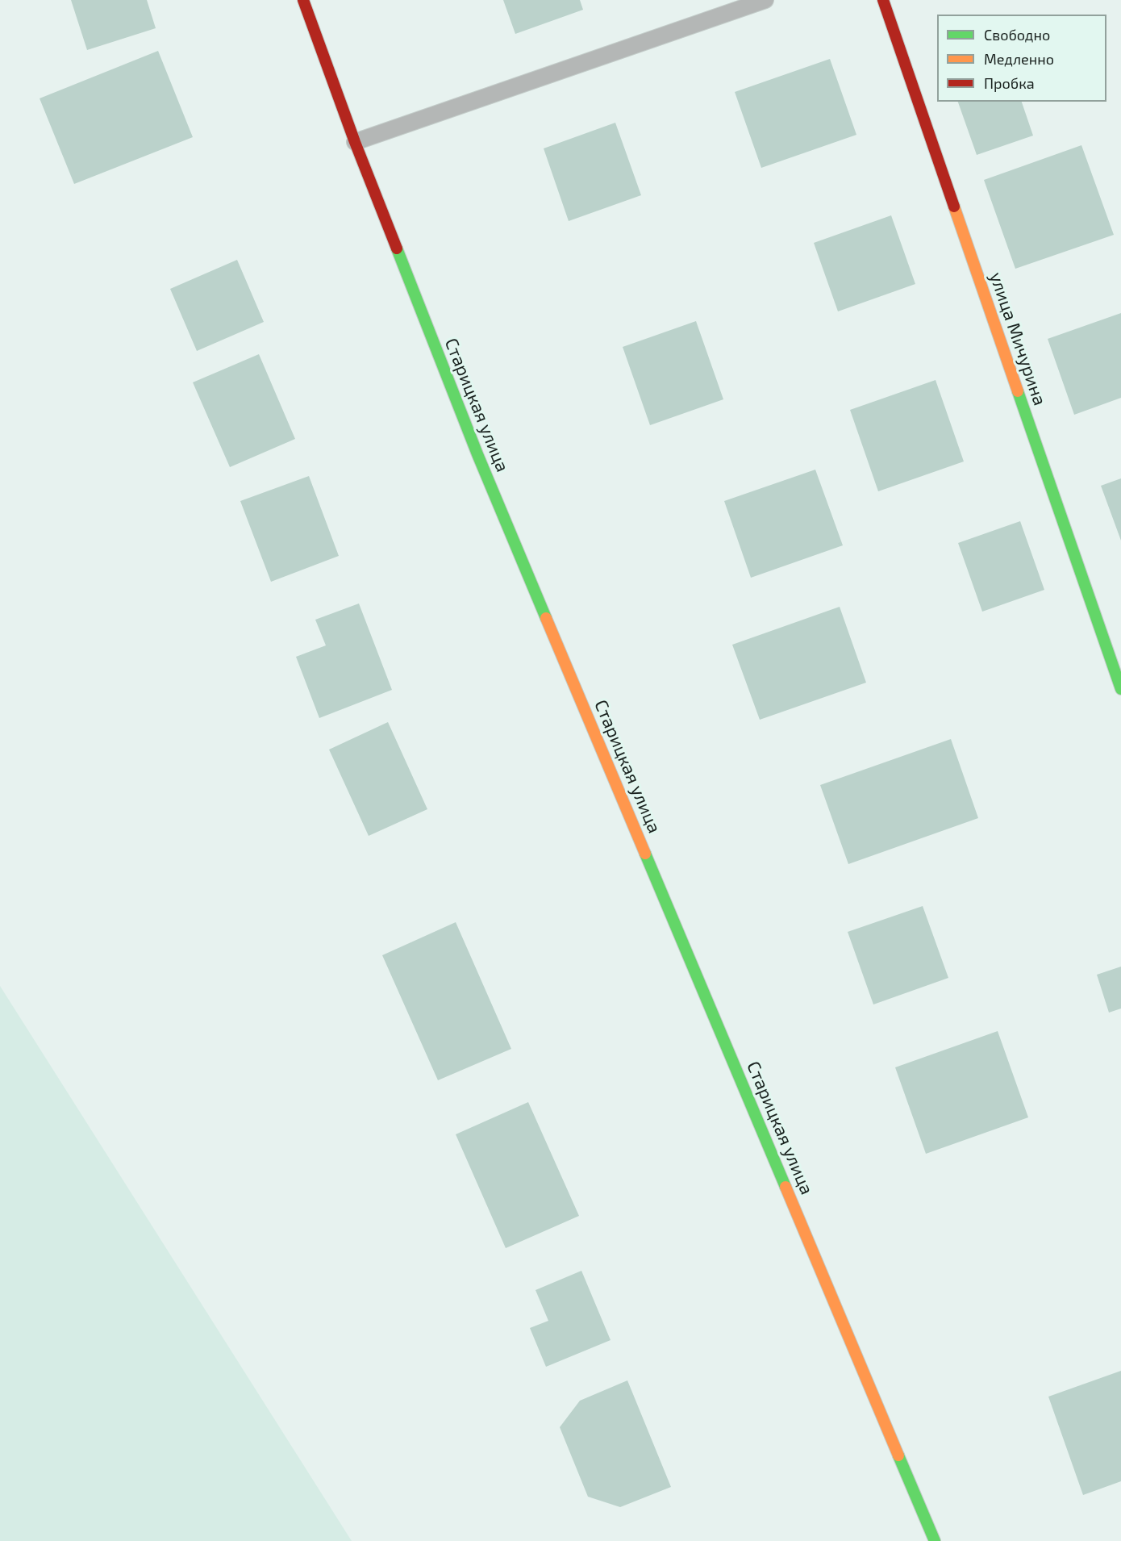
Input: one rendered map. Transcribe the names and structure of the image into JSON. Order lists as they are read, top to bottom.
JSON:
{
  "streets": {
    "main road": ["улица Мичурина", "Старицкая улица"]
  },
  "legend": ["Свободно", "Медленно", "Пробка"]
}
